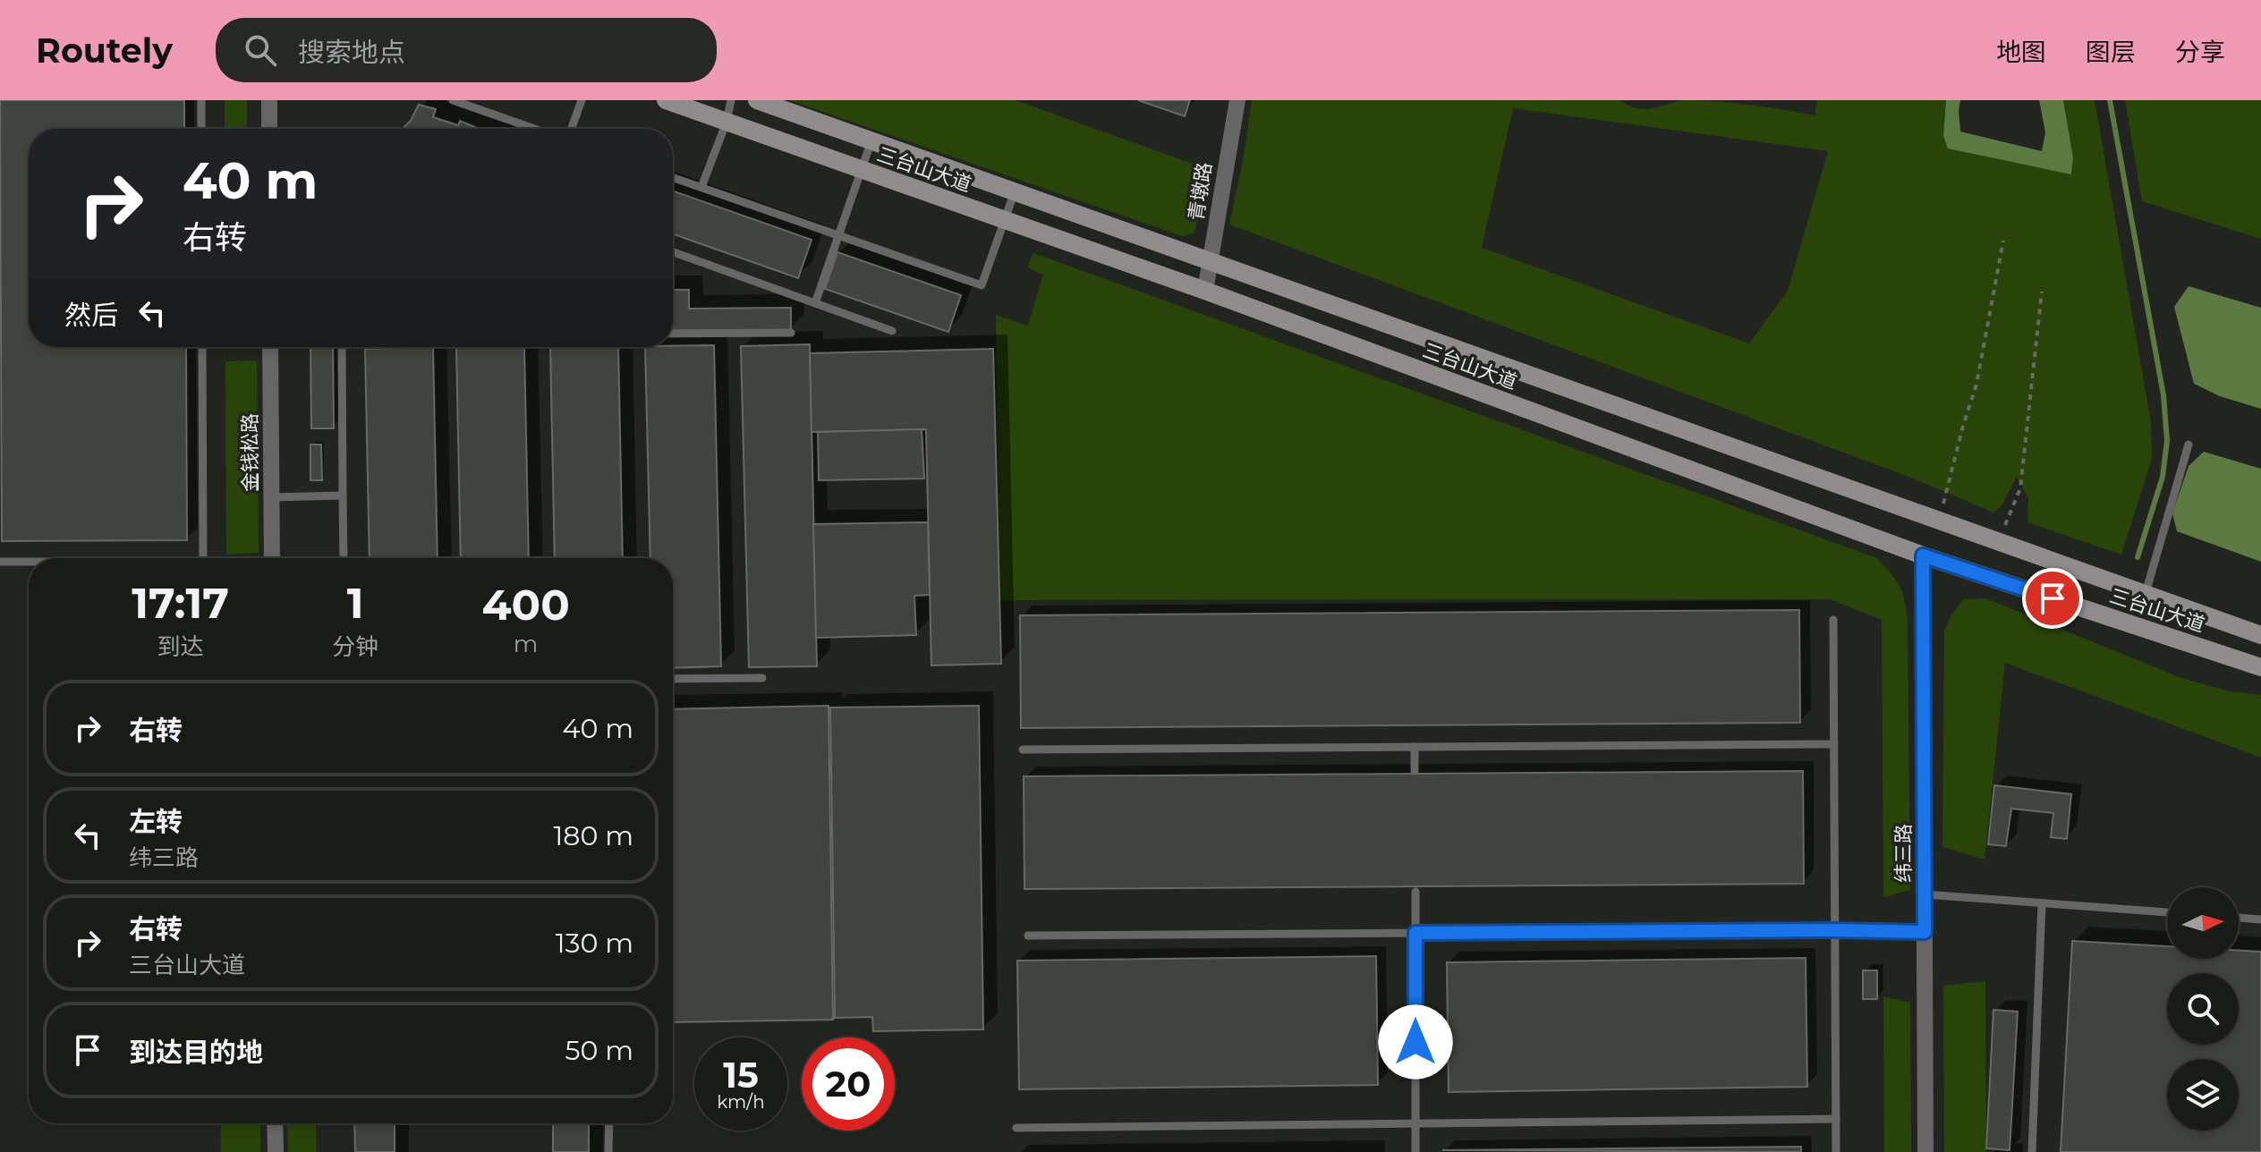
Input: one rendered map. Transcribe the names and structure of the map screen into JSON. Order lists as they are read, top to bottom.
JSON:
{
  "streets": {
    "main road": ["三台山大道"],
    "street": ["青墩路", "金钱松路", "纬三路"]
  },
  "crossings": [
    ["三台山大道", "青墩路"],
    ["三台山大道", "纬三路"]
  ],
  "north": "right",
  "page": {
    "header": "Routely",
    "search": "搜索地点",
    "nav": ["地图", "图层", "分享"],
    "turn": ["40 m", "右转"],
    "then": "然后",
    "eta": [
      "17:17",
      "到达",
      "1",
      "分钟",
      "400",
      "m"
    ],
    "list": [
      {
        "name": "右转",
        "value": "40 m"
      },
      {
        "name": "左转",
        "note": "纬三路",
        "value": "180 m"
      },
      {
        "name": "右转",
        "note": "三台山大道",
        "value": "130 m"
      },
      {
        "name": "到达目的地",
        "value": "50 m"
      }
    ],
    "speed": "15 km/h",
    "limit": "20"
  }
}
